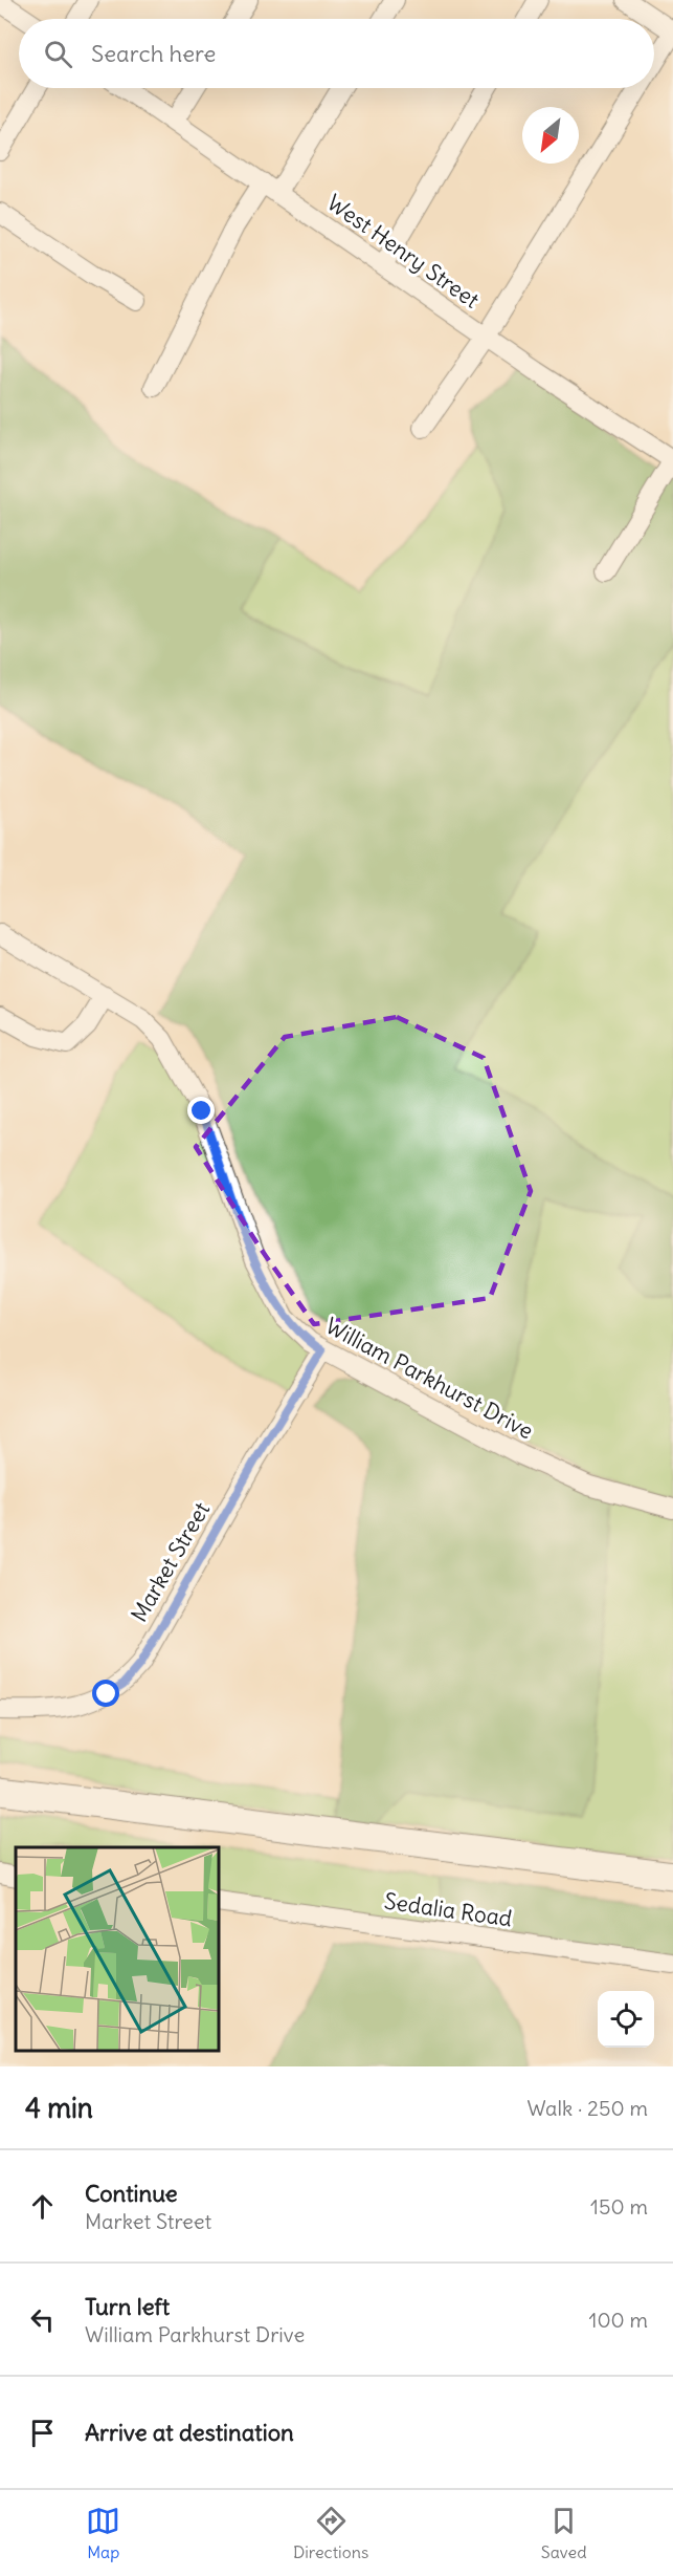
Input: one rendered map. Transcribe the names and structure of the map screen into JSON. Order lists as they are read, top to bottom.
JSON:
{
  "streets": {
    "street": [
      "West Henry Street",
      "William Parkhurst Drive",
      "Market Street",
      "Sedalia Road"
    ]
  },
  "crossings": [
    ["William Parkhurst Drive", "Market Street"]
  ],
  "north": "bottom left",
  "page": {
    "search": "Search here",
    "heading": ["4 min", "Walk · 250 m"],
    "list": [
      ["Continue", "Market Street", "150 m"],
      ["Turn left", "William Parkhurst Drive", "100 m"],
      "Arrive at destination"
    ],
    "nav": ["Map", "Directions", "Saved"]
  }
}
